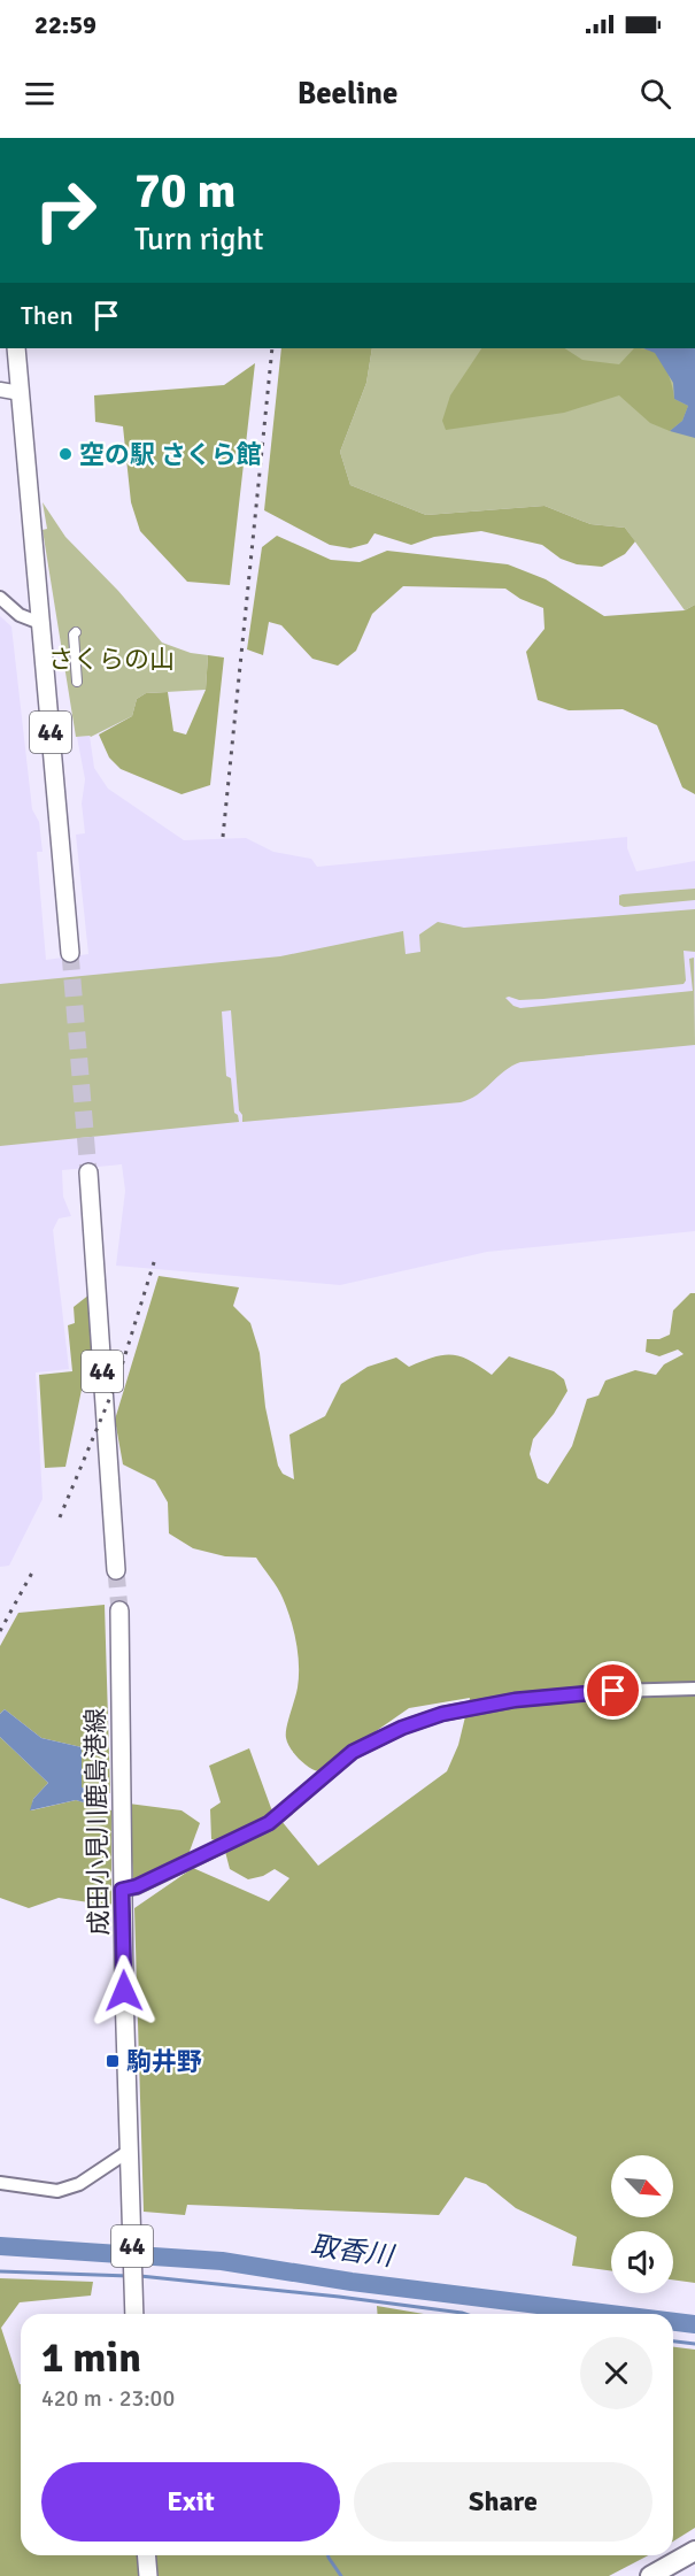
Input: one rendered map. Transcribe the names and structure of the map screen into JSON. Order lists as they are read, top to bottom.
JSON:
{
  "streets": {
    "main road": ["44", "成田小見川鹿島港線"]
  },
  "water": ["取香川"],
  "parks": ["さくらの山"],
  "places": {
    "other": ["空の駅 さくら館"],
    "transit": ["駒井野"]
  },
  "north": "bottom right",
  "page": {
    "status": "22:59",
    "header": "Beeline",
    "turn": ["70 m", "Turn right"],
    "then": "Then",
    "heading": ["1 min", "420 m · 23:00"],
    "buttons": ["Exit", "Share"]
  }
}
